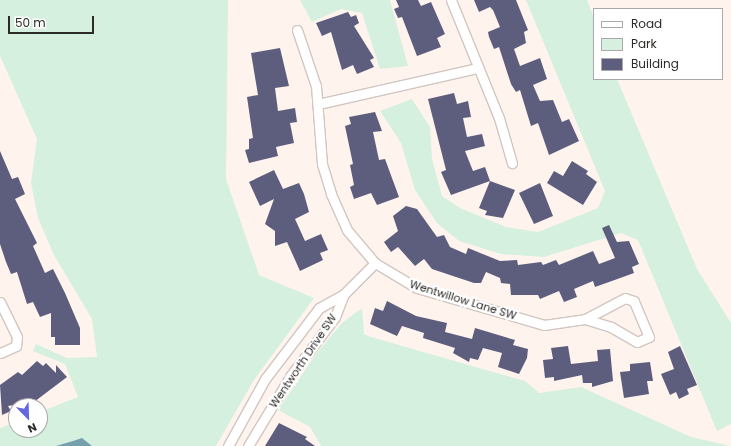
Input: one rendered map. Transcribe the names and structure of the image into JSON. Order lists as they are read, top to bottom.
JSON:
{
  "streets": {
    "street": ["Wentwillow Lane SW", "Wentworth Drive SW"]
  },
  "crossings": [
    ["Wentwillow Lane SW", "Wentworth Drive SW"]
  ],
  "legend": ["Road", "Park", "Building"],
  "scale_bar": "50 m",
  "north": "bottom right"
}
